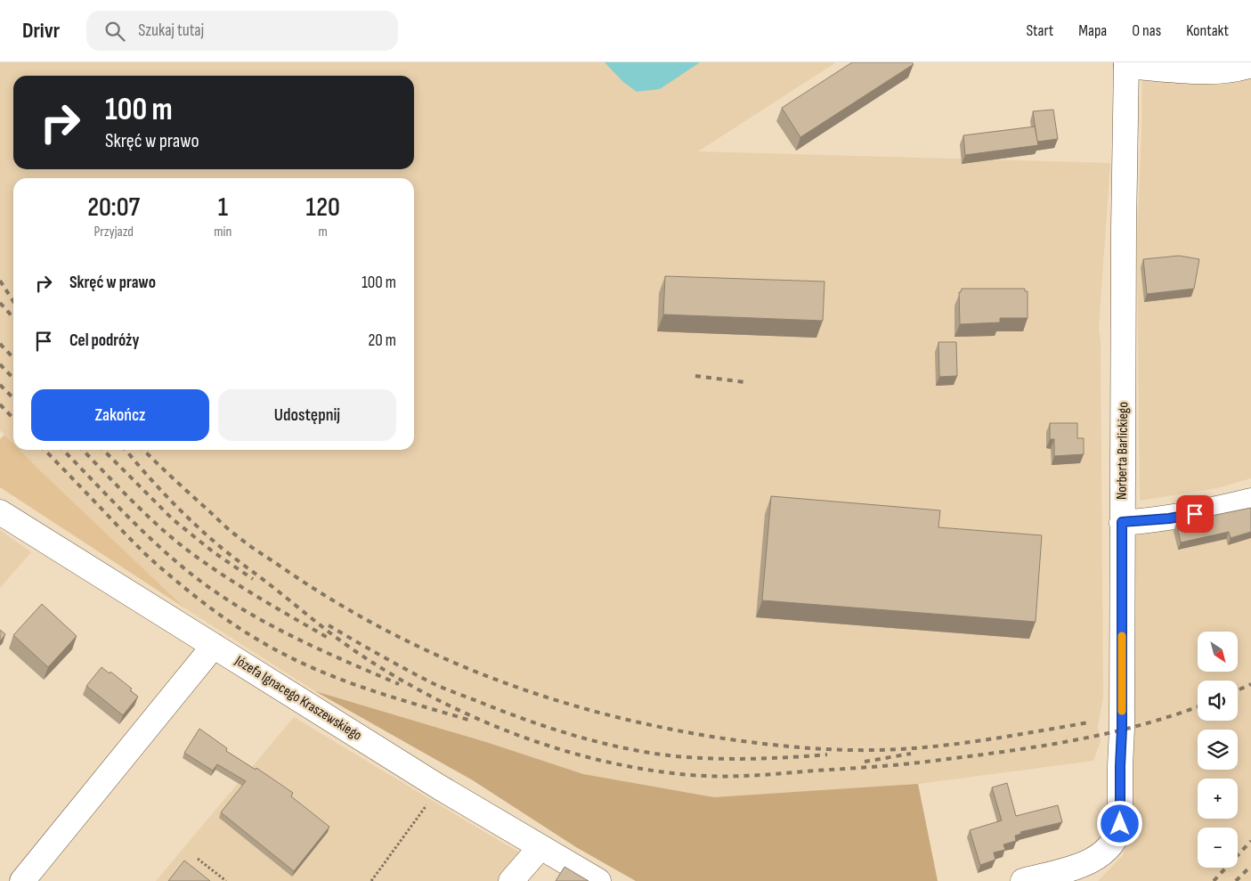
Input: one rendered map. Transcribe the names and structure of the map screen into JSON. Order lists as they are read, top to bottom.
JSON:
{
  "streets": {
    "street": ["Norberta Barlickiego", "Józefa Ignacego Kraszewskiego"]
  },
  "north": "bottom right",
  "page": {
    "header": "Drivr",
    "search": "Szukaj tutaj",
    "nav": [
      "Start",
      "Mapa",
      "O nas",
      "Kontakt"
    ],
    "turn": ["100 m", "Skręć w prawo"],
    "eta": [
      "20:07",
      "Przyjazd",
      "1",
      "min",
      "120",
      "m"
    ],
    "list": [
      {
        "name": "Skręć w prawo",
        "value": "100 m"
      },
      {
        "name": "Cel podróży",
        "value": "20 m"
      }
    ],
    "buttons": ["Zakończ", "Udostępnij"],
    "map_buttons": ["+", "−"]
  }
}
